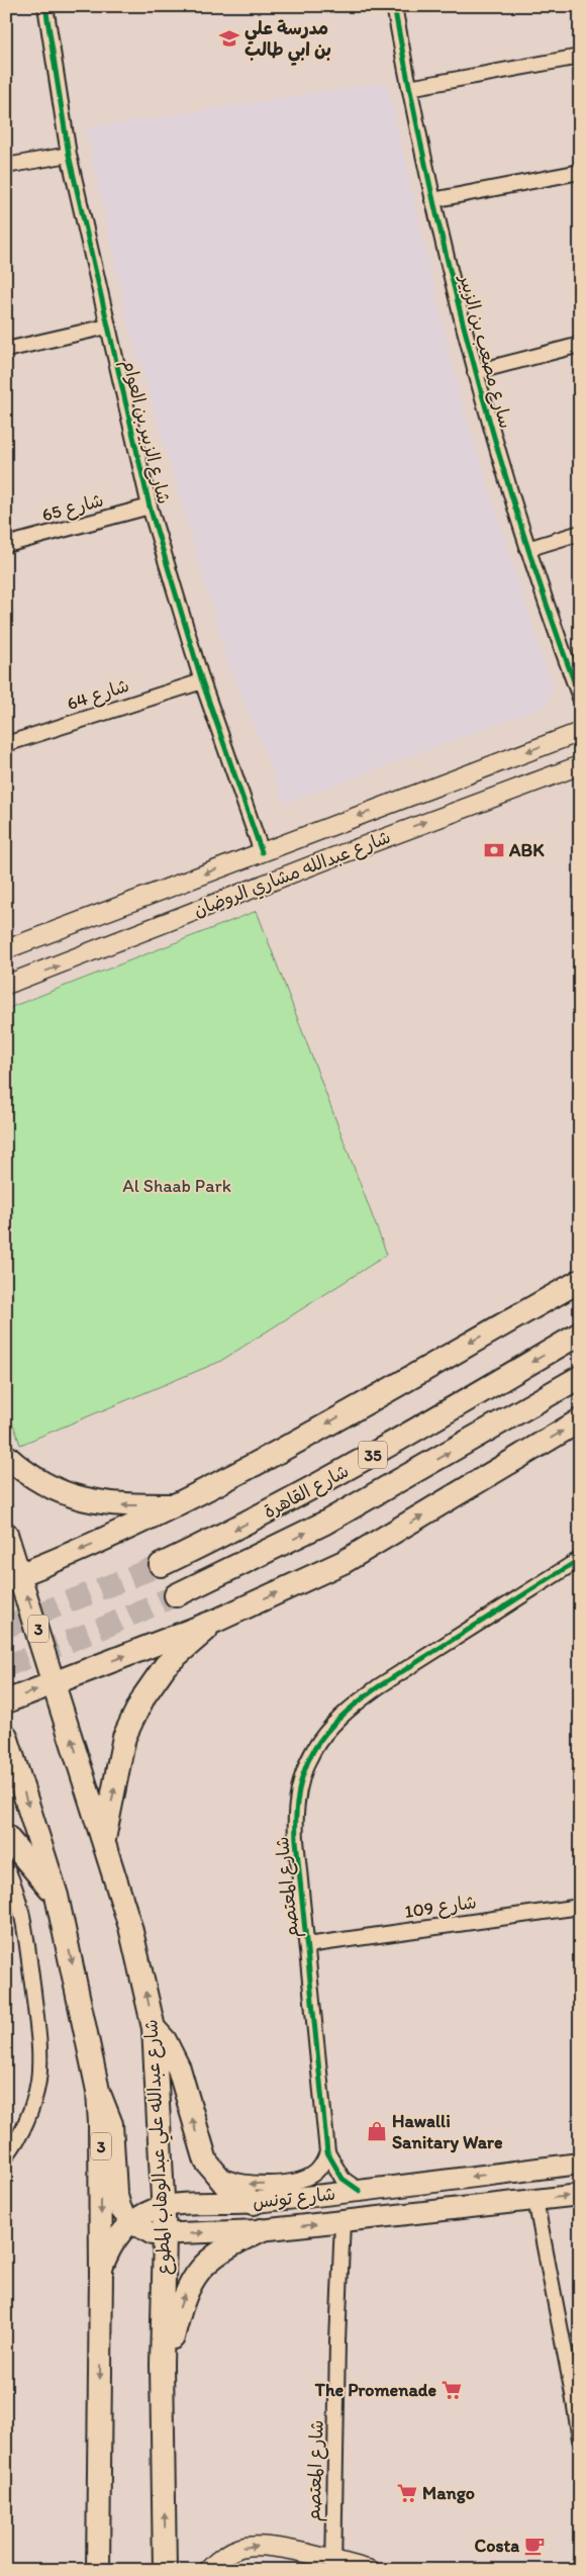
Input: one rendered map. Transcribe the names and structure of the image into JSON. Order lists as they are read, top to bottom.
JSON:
{
  "streets": {
    "main road": [
      "35",
      "شارع القاهرة",
      "3",
      "شارع عبدالله علي عبدالوهاب المطوع",
      "شارع تونس"
    ],
    "street": [
      "سارع مصعب بن الزبير",
      "شارع الزبير بن العوام",
      "شارع 65",
      "شارع 64",
      "شارع عبدالله مشاري الروضان",
      "شارع المعتصم",
      "شارع 109"
    ]
  },
  "crossings": [
    ["شارع الزبير بن العوام", "شارع 65"],
    ["شارع الزبير بن العوام", "شارع 64"],
    ["شارع الزبير بن العوام", "شارع عبدالله مشاري الروضان"],
    ["3", "شارع تونس"],
    ["شارع المعتصم", "شارع 109"],
    ["شارع المعتصم", "شارع تونس"],
    ["شارع عبدالله علي عبدالوهاب المطوع", "شارع تونس"]
  ],
  "parks": ["Al Shaab Park"],
  "places": {
    "school or university": ["مدرسة علي بن ابي طالب"],
    "bank": ["ABK"],
    "shop": ["Hawalli Sanitary Ware"],
    "supermarket": ["The Promenade", "Mango"],
    "cafe": ["Costa"]
  }
}
